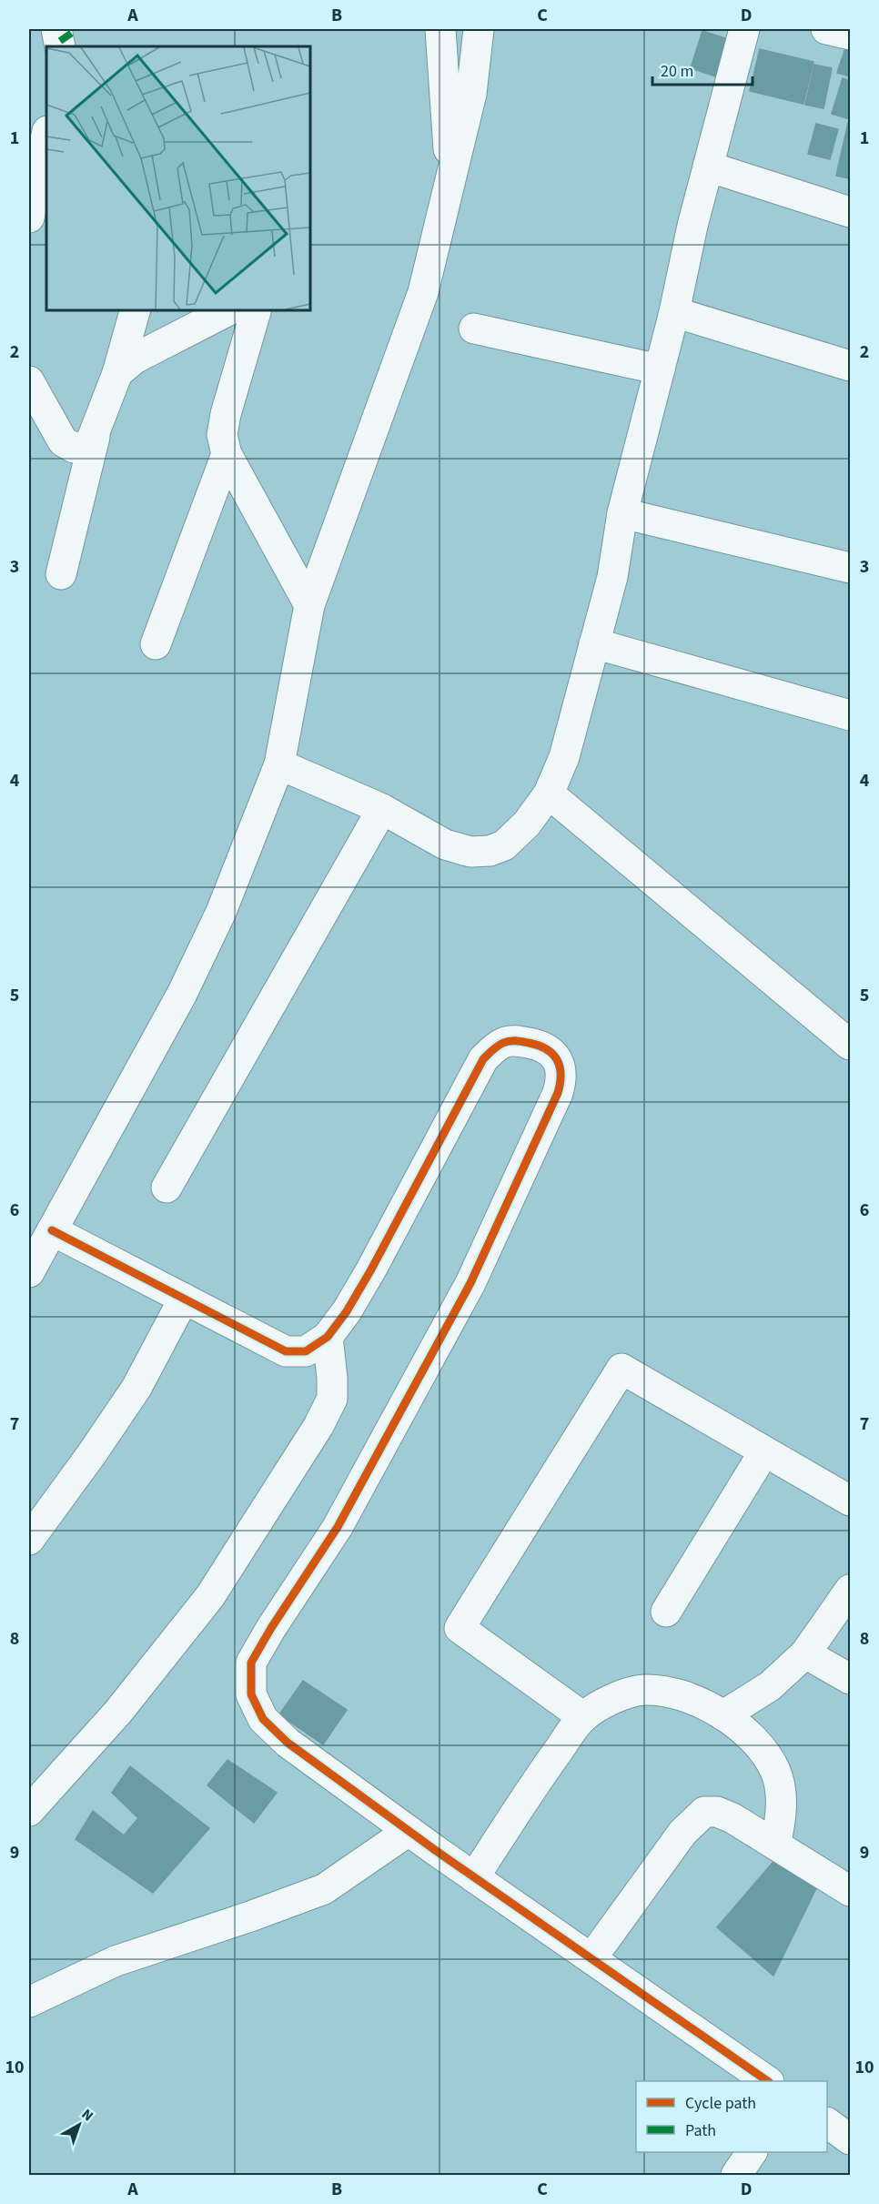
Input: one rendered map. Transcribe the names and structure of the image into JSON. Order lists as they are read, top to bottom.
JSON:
{
  "legend": ["Cycle path", "Path"],
  "scale_bar": "20 m",
  "north": "top right",
  "grid": {
    "columns": [
      "A",
      "B",
      "C",
      "D"
    ],
    "rows": [
      "1",
      "2",
      "3",
      "4",
      "5",
      "6",
      "7",
      "8",
      "9",
      "10"
    ]
  }
}
